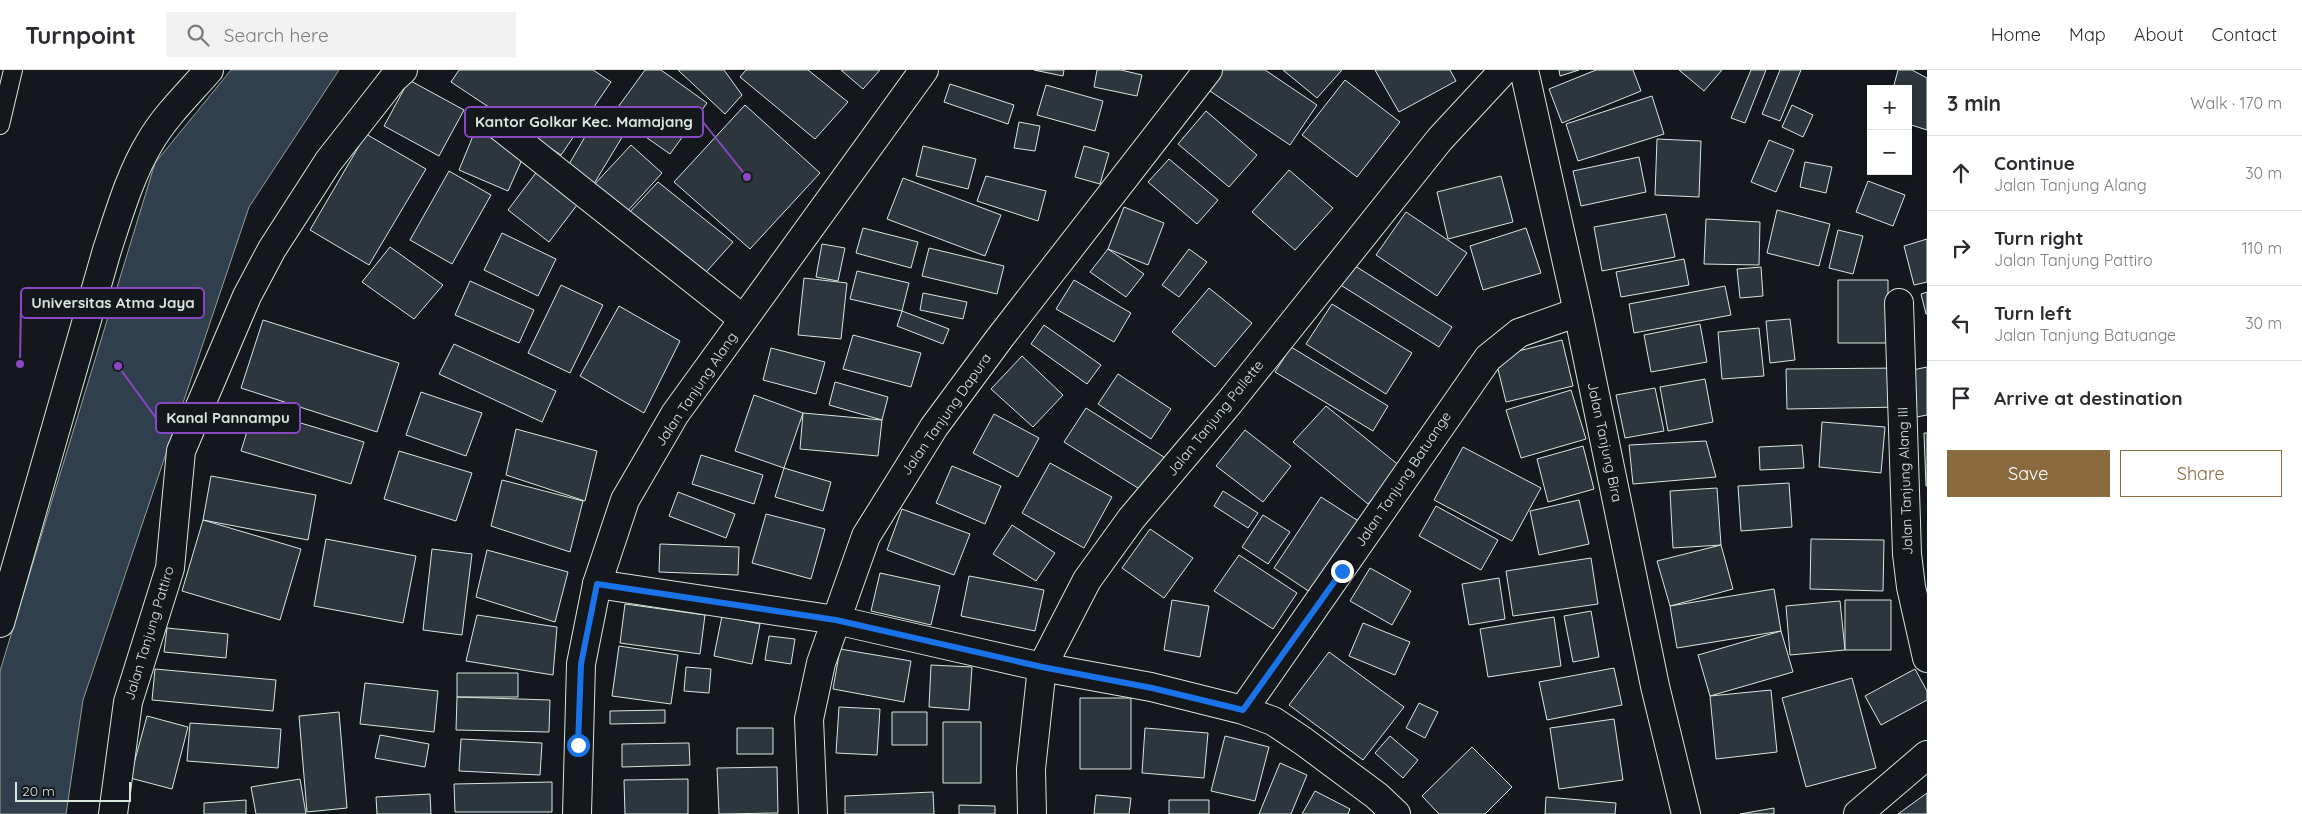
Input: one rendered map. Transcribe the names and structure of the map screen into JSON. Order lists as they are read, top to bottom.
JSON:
{
  "streets": {
    "street": [
      "Jalan Tanjung Alang",
      "Jalan Tanjung Dapura",
      "Jalan Tanjung Pallette",
      "Jalan Tanjung Bira",
      "Jalan Tanjung Batuange",
      "Jalan Tanjung Alang III",
      "Jalan Tanjung Pattiro"
    ]
  },
  "crossings": [
    ["Jalan Tanjung Bira", "Jalan Tanjung Batuange"]
  ],
  "places": ["Kantor Golkar Kec. Mamajang", "Universitas Atma Jaya", "Kanal Pannampu"],
  "scale_bar": "20 m",
  "page": {
    "header": "Turnpoint",
    "search": "Search here",
    "nav": [
      "Home",
      "Map",
      "About",
      "Contact"
    ],
    "heading": ["3 min", "Walk · 170 m"],
    "map_buttons": ["+", "−"],
    "list": [
      ["Continue", "Jalan Tanjung Alang", "30 m"],
      ["Turn right", "Jalan Tanjung Pattiro", "110 m"],
      ["Turn left", "Jalan Tanjung Batuange", "30 m"],
      "Arrive at destination"
    ],
    "buttons": ["Save", "Share"],
    "scale": "20 m"
  }
}
